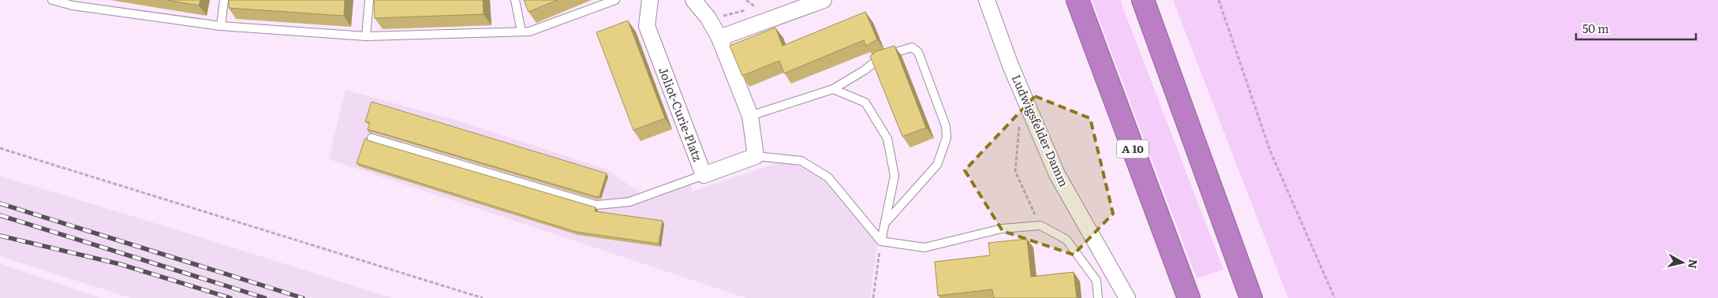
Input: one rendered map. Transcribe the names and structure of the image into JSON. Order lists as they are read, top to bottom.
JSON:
{
  "streets": {
    "highway": ["A 10"],
    "street": ["Joliot-Curie-Platz", "Ludwigsfelder Damm"]
  },
  "scale_bar": "50 m",
  "north": "right"
}
